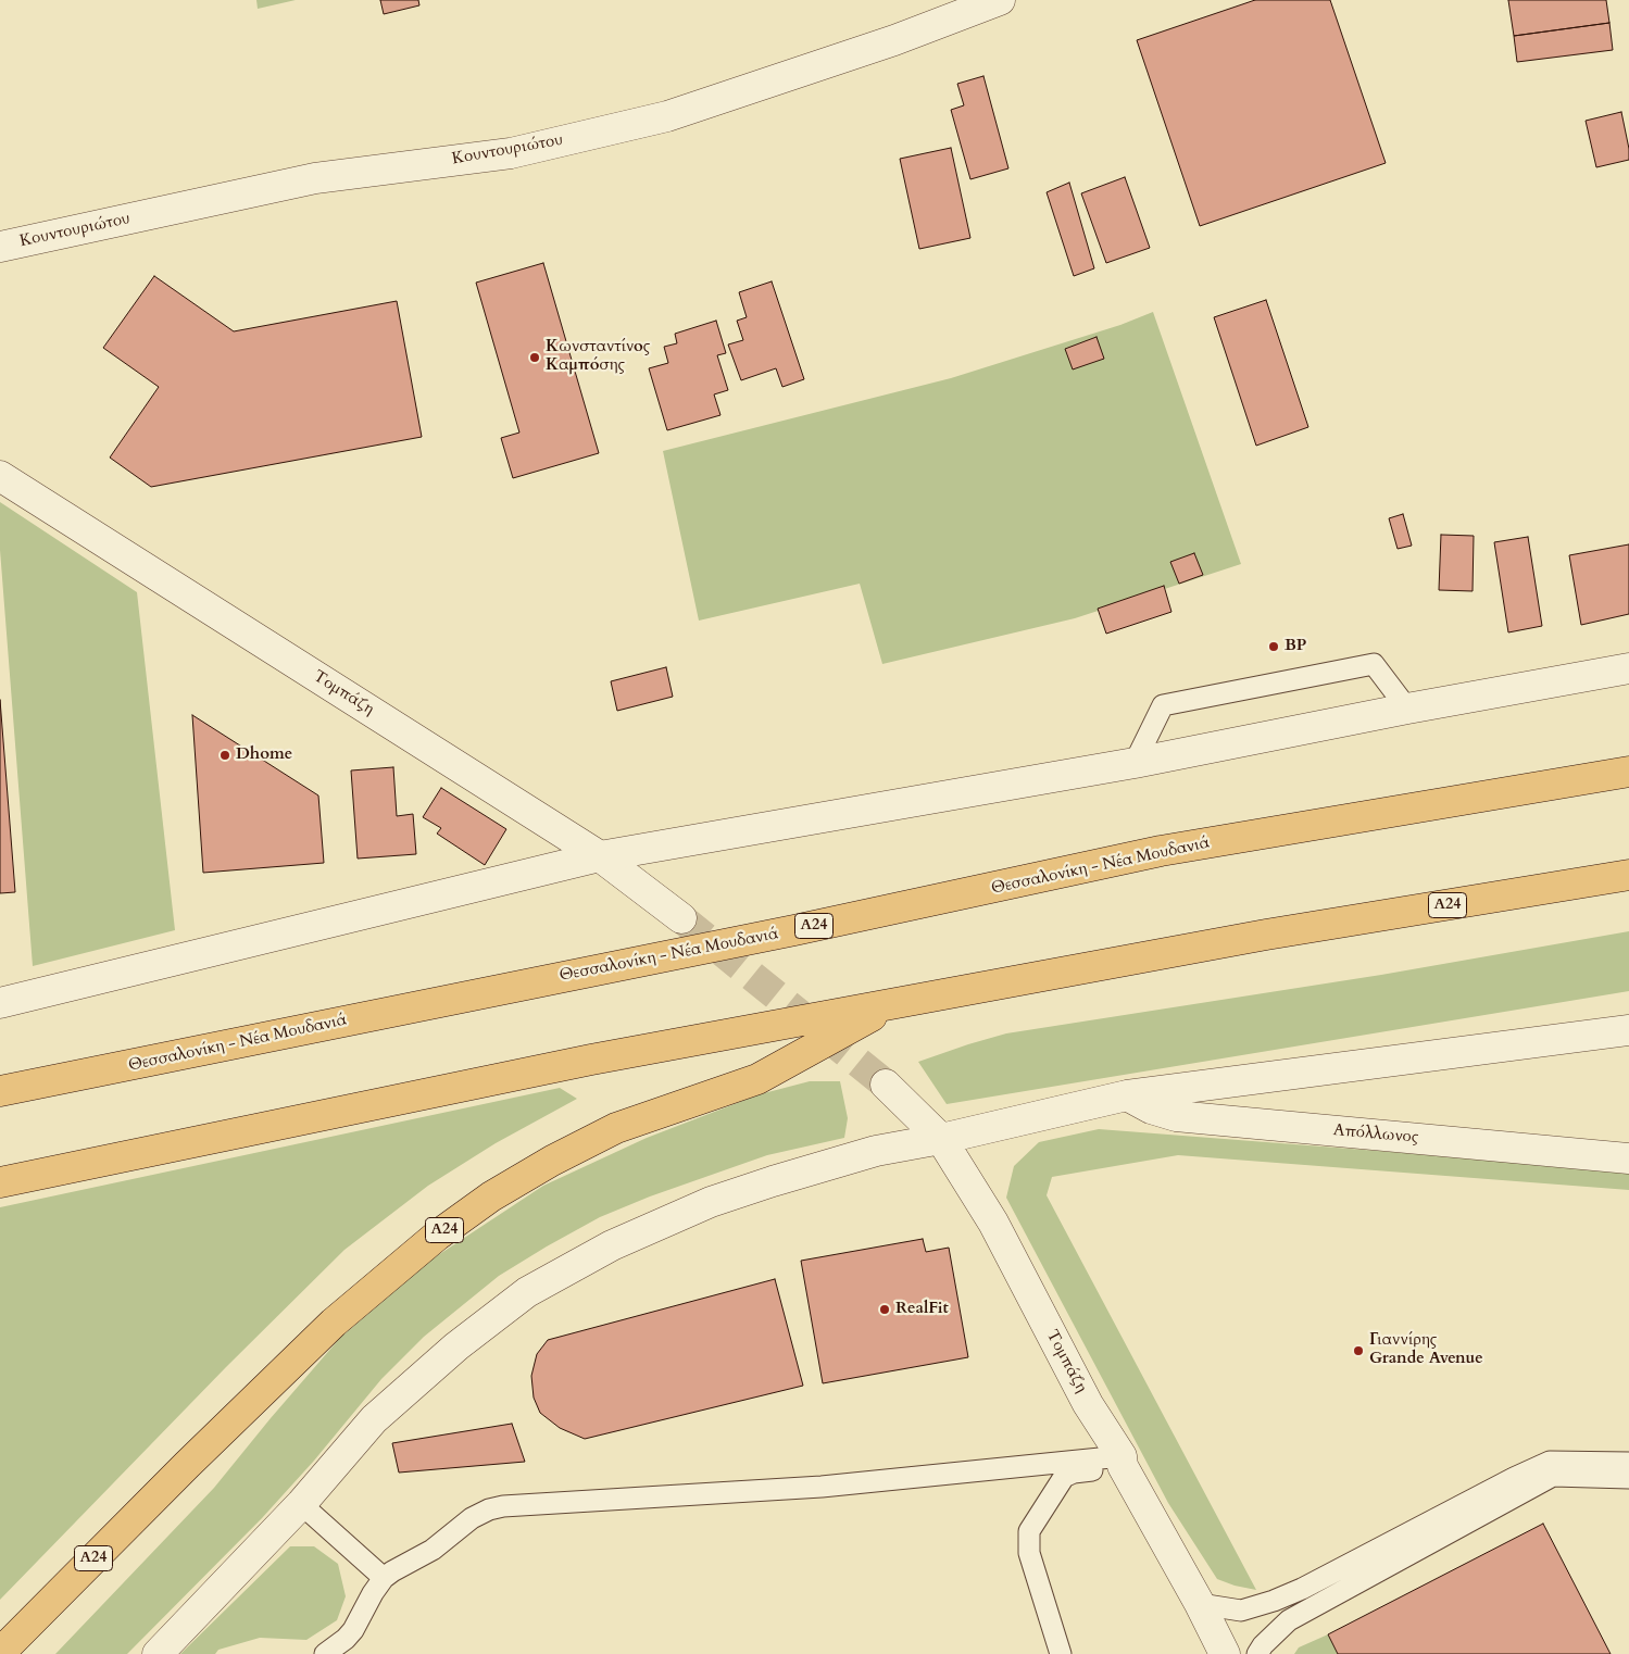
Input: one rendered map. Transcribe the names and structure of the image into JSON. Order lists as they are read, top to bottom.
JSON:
{
  "streets": {
    "highway": ["Θεσσαλονίκη - Νέα Μουδανιά", "Α24"],
    "street": ["Κουντουριώτου", "Τομπάζη", "Απόλλωνος"]
  },
  "places": [
    "Κωνσταντίνος Καμπόσης",
    "BP",
    "Dhome",
    "RealFit",
    "Γιαννίρης Grande Avenue"
  ]
}
